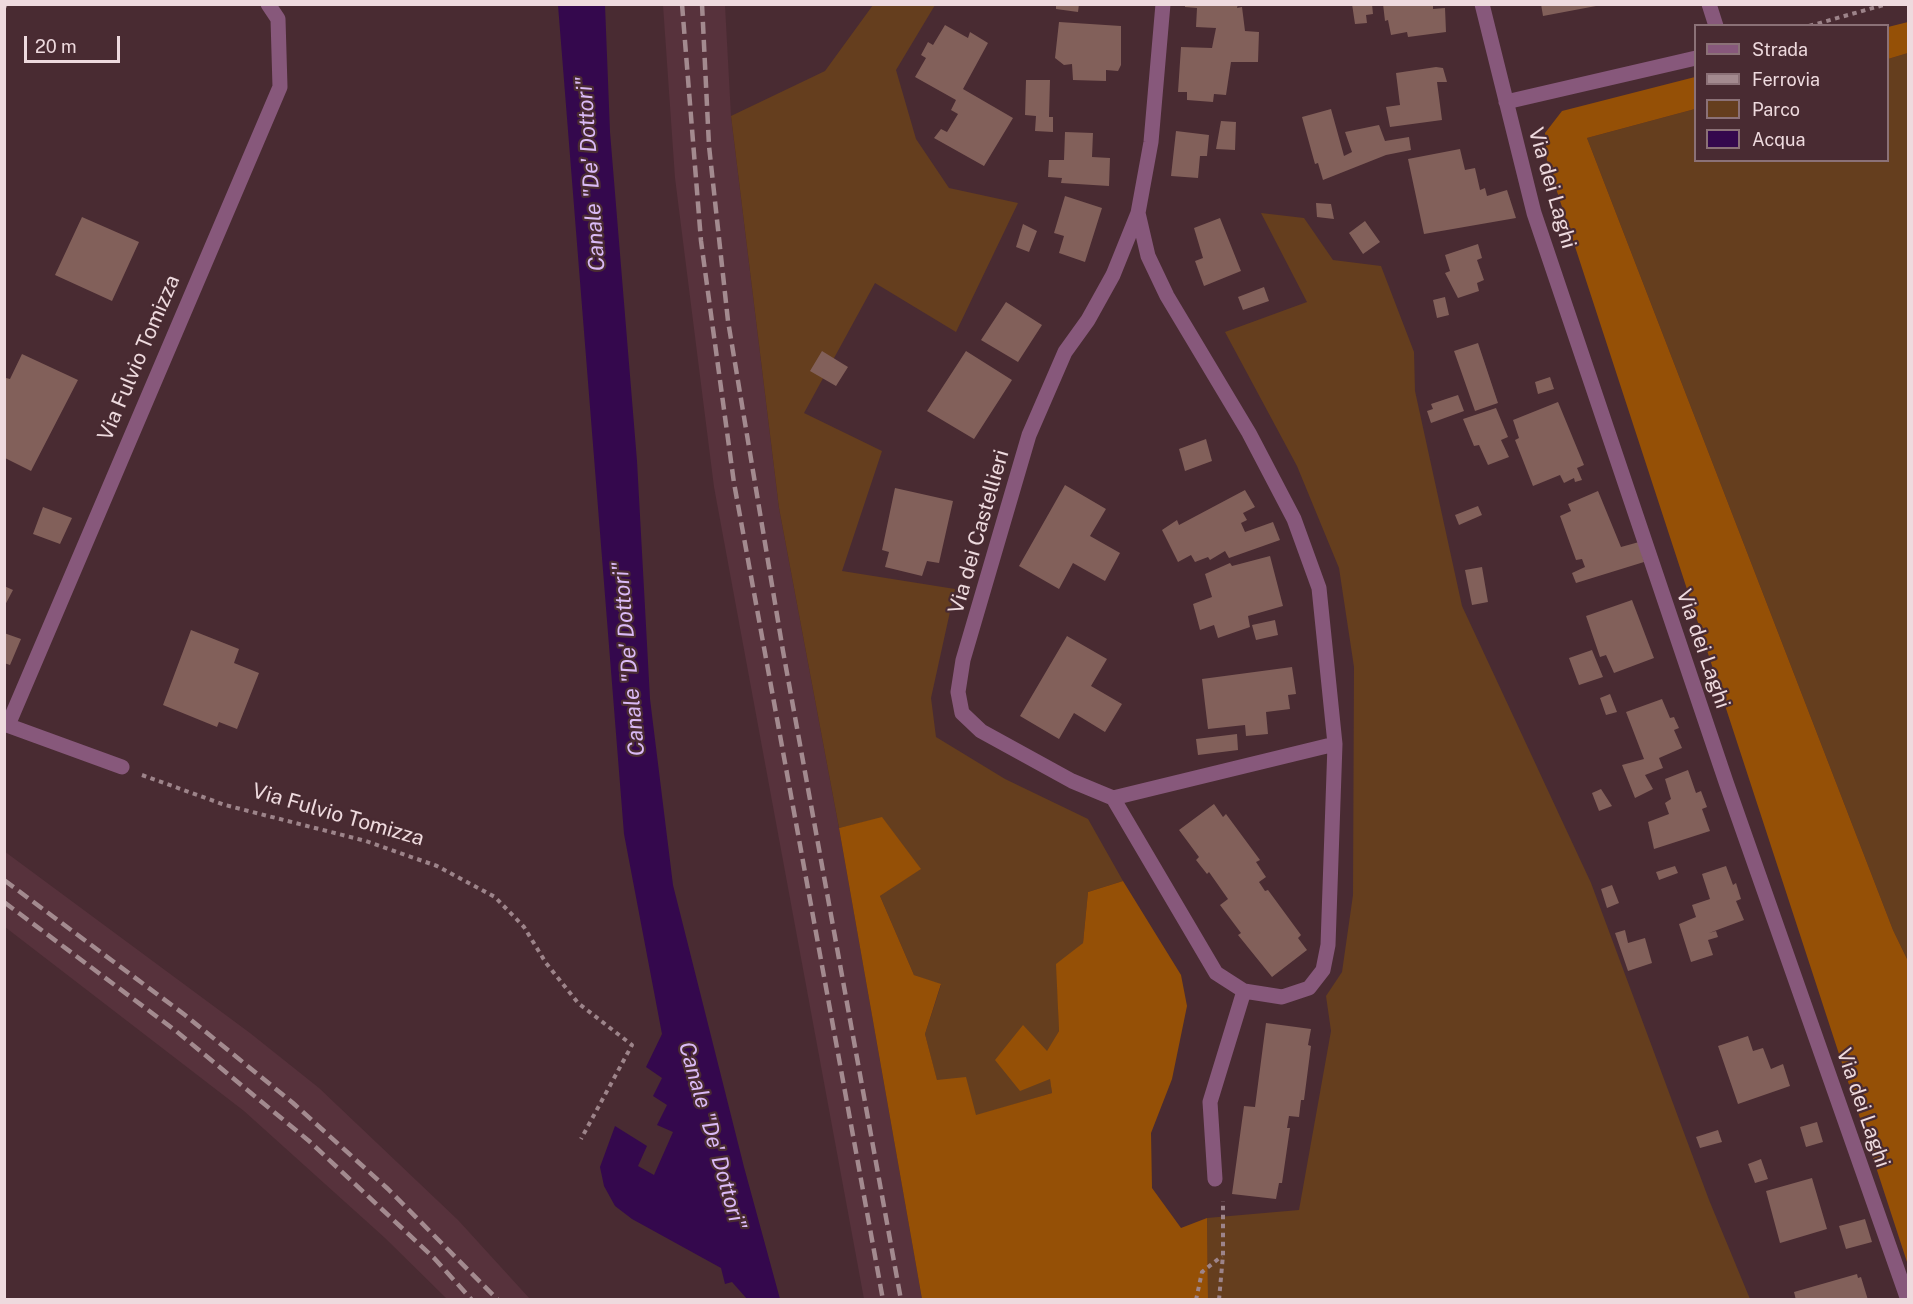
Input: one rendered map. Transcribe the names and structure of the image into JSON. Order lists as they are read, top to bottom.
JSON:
{
  "streets": {
    "street": ["Via dei Laghi", "Via Fulvio Tomizza", "Via dei Castellieri"]
  },
  "water": ["Canale \"De' Dottori\""],
  "legend": [
    "Strada",
    "Ferrovia",
    "Parco",
    "Acqua"
  ],
  "scale_bar": "20 m"
}
